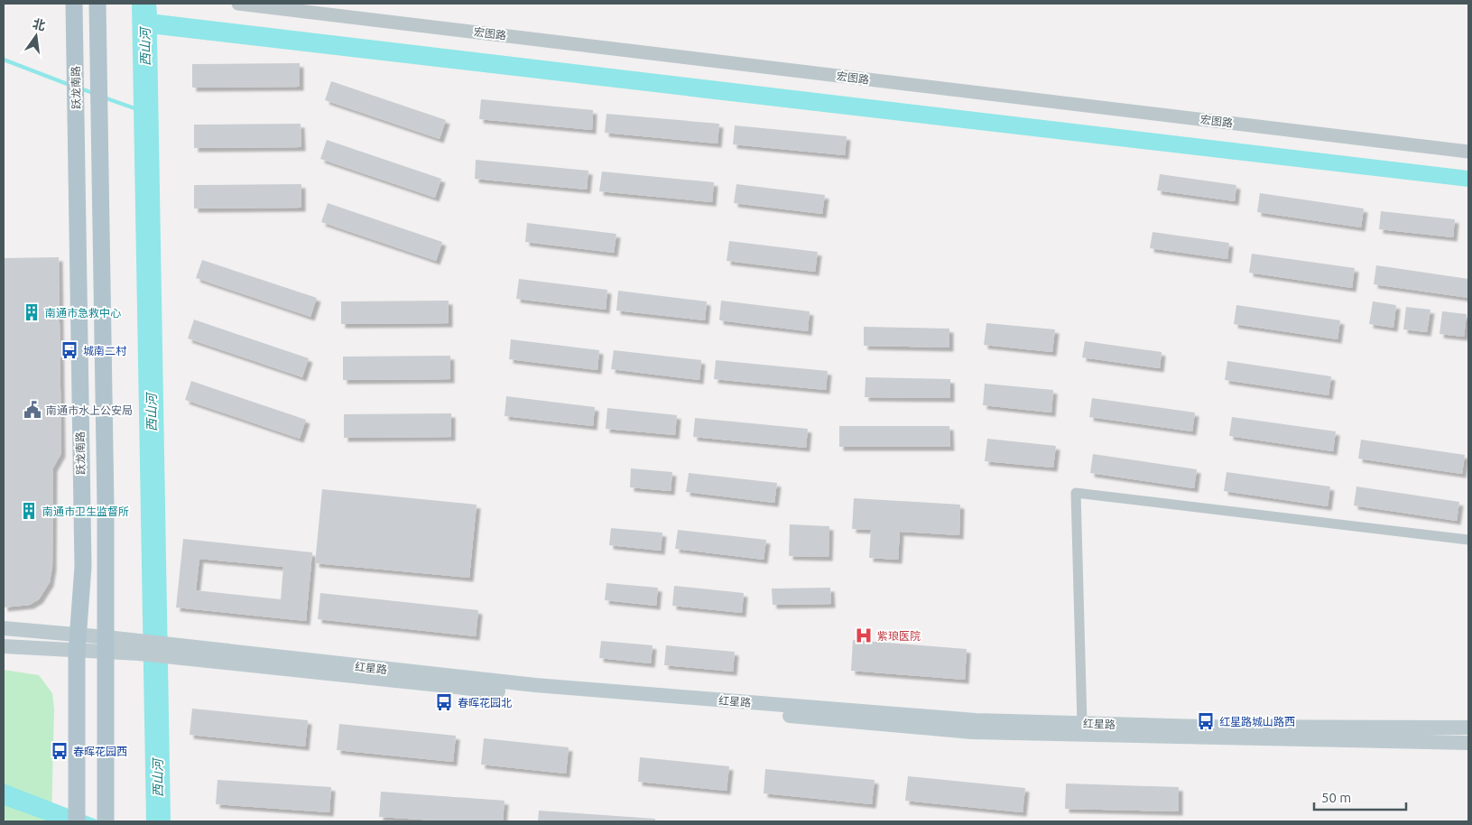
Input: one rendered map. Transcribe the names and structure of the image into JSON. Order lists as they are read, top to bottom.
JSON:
{
  "streets": {
    "main road": ["跃龙南路", "红星路"],
    "street": ["宏图路"]
  },
  "crossings": [
    ["跃龙南路", "红星路"]
  ],
  "water": ["西山河"],
  "places": {
    "building": ["南通市急救中心", "南通市卫生监督所"],
    "bus stop": [
      "城南二村",
      "春晖花园北",
      "红星路城山路西",
      "春晖花园西"
    ],
    "public building": ["南通市水上公安局"],
    "hospital": ["紫琅医院"]
  },
  "scale_bar": "50 m",
  "north": "top"
}
